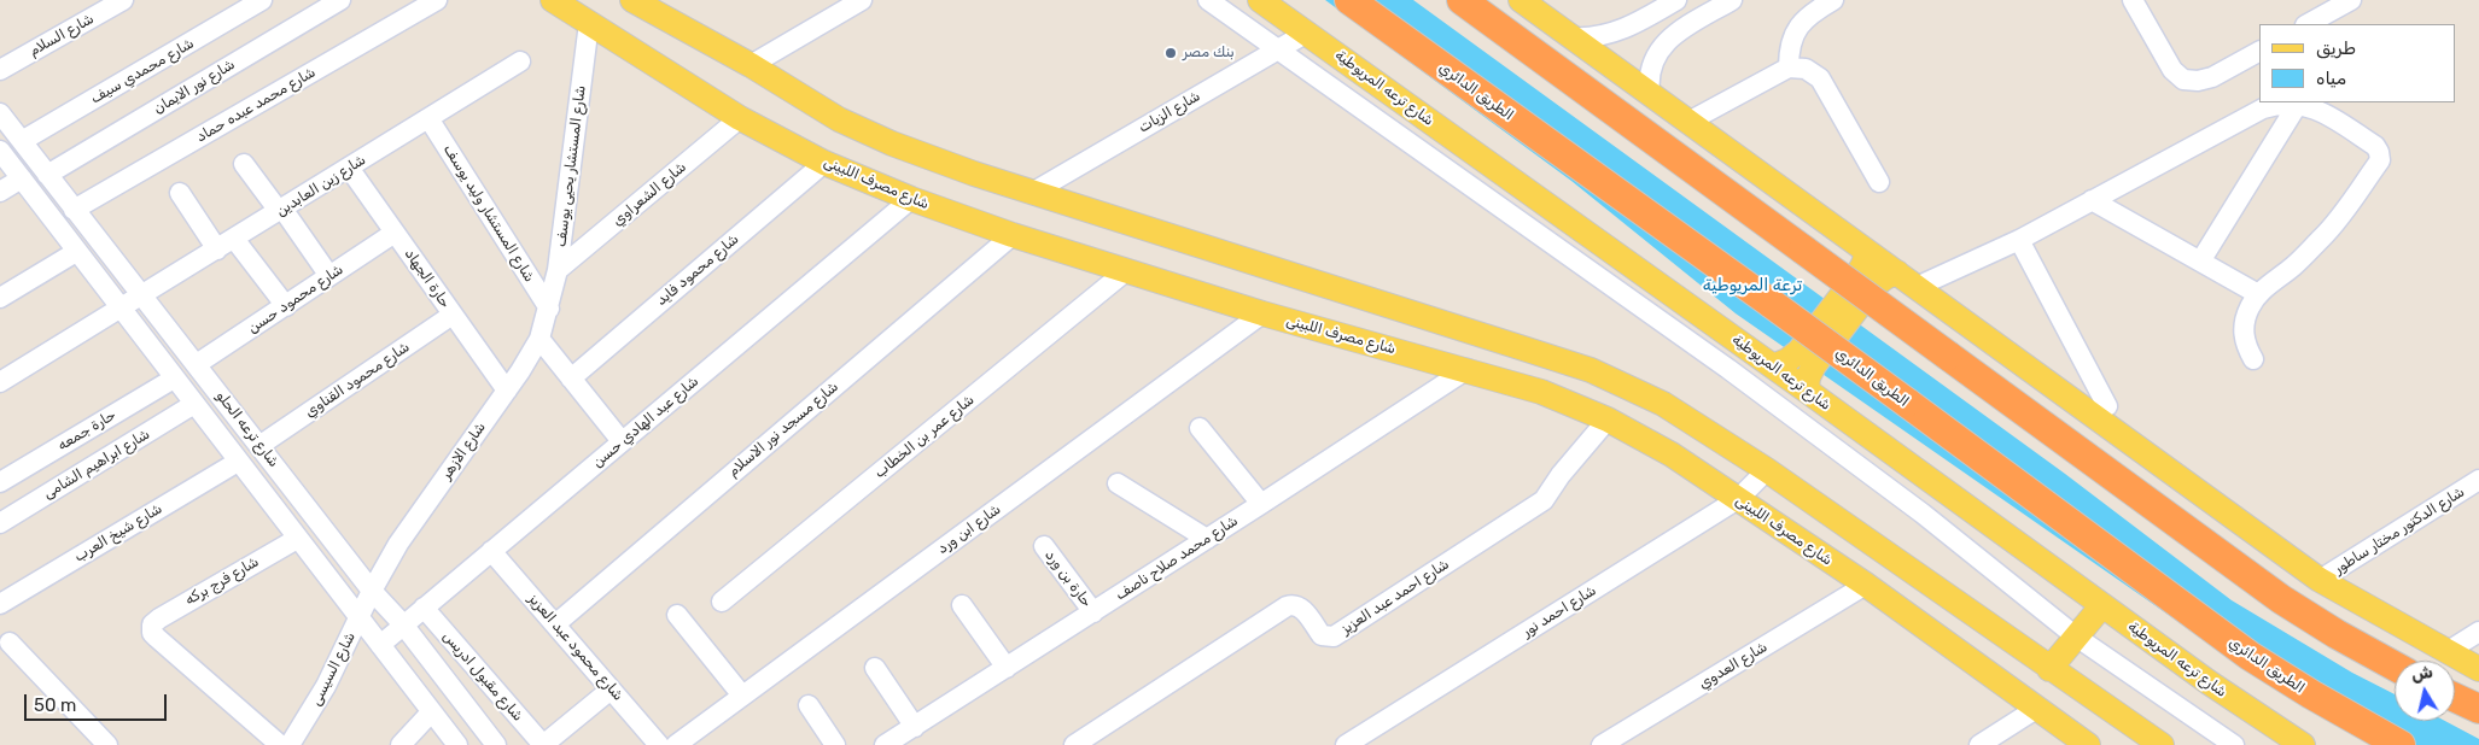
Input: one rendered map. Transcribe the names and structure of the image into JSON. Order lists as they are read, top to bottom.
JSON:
{
  "streets": {
    "highway": ["الطريق الدائري"],
    "main road": ["شارع ترعه المريوطية", "شارع مصرف اللبينى"],
    "street": [
      "شارع السلام",
      "شارع محمدي سيف",
      "شارع نور الايمان",
      "شارع محمد عبده حماد",
      "شارع الزيات",
      "شارع المستشار يحيى يوسف",
      "شارع زين العابدين",
      "شارع الشعراوي",
      "شارع المستشار وليد يوسف",
      "شارع محمود فايد",
      "حارة الجهاد",
      "شارع محمود حسن",
      "شارع محمود القناوي",
      "شارع عبد الهادي حسن",
      "شارع ترعه الحلو",
      "شارع مسجد نور الاسلام",
      "حارة جمعه",
      "شارع عمر بن الخطاب",
      "شارع الازهر",
      "شارع ابراهيم الشامى",
      "شارع ابن ورد",
      "شارع الدكتور مختار ساطور",
      "شارع شيخ العرب",
      "شارع محمد صلاح ناصف",
      "حارة بن ورد",
      "شارع فرج بركه",
      "شارع احمد عبد العزيز",
      "شارع احمد نور",
      "شارع محمود عبد العزيز",
      "شارع العدوي",
      "شارع السيسى",
      "شارع مقبول ادريس"
    ]
  },
  "crossings": [
    ["شارع محمدي سيف", "شارع ترعه الحلو"],
    ["شارع نور الايمان", "شارع ترعه الحلو"],
    ["شارع ترعه المريوطية", "شارع الزيات"],
    ["شارع محمد عبده حماد", "شارع ترعه الحلو"],
    ["شارع المستشار يحيى يوسف", "شارع مصرف اللبينى"],
    ["شارع المستشار يحيى يوسف", "شارع الشعراوي"],
    ["شارع المستشار يحيى يوسف", "شارع المستشار وليد يوسف"],
    ["شارع المستشار يحيى يوسف", "شارع الازهر"],
    ["شارع مصرف اللبينى", "شارع الشعراوي"],
    ["شارع مصرف اللبينى", "شارع محمود فايد"],
    ["شارع مصرف اللبينى", "شارع عبد الهادي حسن"],
    ["شارع مصرف اللبينى", "شارع مسجد نور الاسلام"],
    ["شارع مصرف اللبينى", "شارع عمر بن الخطاب"],
    ["شارع مصرف اللبينى", "شارع ابن ورد"],
    ["شارع مصرف اللبينى", "شارع محمد صلاح ناصف"],
    ["شارع مصرف اللبينى", "شارع احمد عبد العزيز"],
    ["شارع مصرف اللبينى", "شارع احمد نور"],
    ["شارع مصرف اللبينى", "شارع العدوي"],
    ["شارع زين العابدين", "شارع المستشار وليد يوسف"],
    ["شارع زين العابدين", "حارة الجهاد"],
    ["شارع زين العابدين", "شارع ترعه الحلو"],
    ["شارع المستشار وليد يوسف", "شارع الازهر"],
    ["حارة الجهاد", "شارع محمود حسن"],
    ["حارة الجهاد", "شارع محمود القناوي"],
    ["حارة الجهاد", "شارع الازهر"],
    ["شارع محمود حسن", "شارع ترعه الحلو"],
    ["شارع محمود القناوي", "شارع ترعه الحلو"],
    ["شارع عبد الهادي حسن", "شارع ترعه الحلو"],
    ["شارع عبد الهادي حسن", "شارع محمود عبد العزيز"],
    ["شارع عبد الهادي حسن", "شارع مقبول ادريس"],
    ["شارع ترعه الحلو", "حارة جمعه"],
    ["شارع ترعه الحلو", "شارع الازهر"],
    ["شارع ترعه الحلو", "شارع ابراهيم الشامى"],
    ["شارع ترعه الحلو", "شارع شيخ العرب"],
    ["شارع ترعه الحلو", "شارع فرج بركه"],
    ["شارع ترعه الحلو", "شارع السيسى"],
    ["شارع مسجد نور الاسلام", "شارع محمود عبد العزيز"],
    ["شارع الازهر", "شارع السيسى"],
    ["شارع محمد صلاح ناصف", "حارة بن ورد"]
  ],
  "water": ["ترعة المريوطية"],
  "places": ["بنك مصر"],
  "legend": ["طريق", "مياه"],
  "scale_bar": "50 m",
  "north": "top"
}
